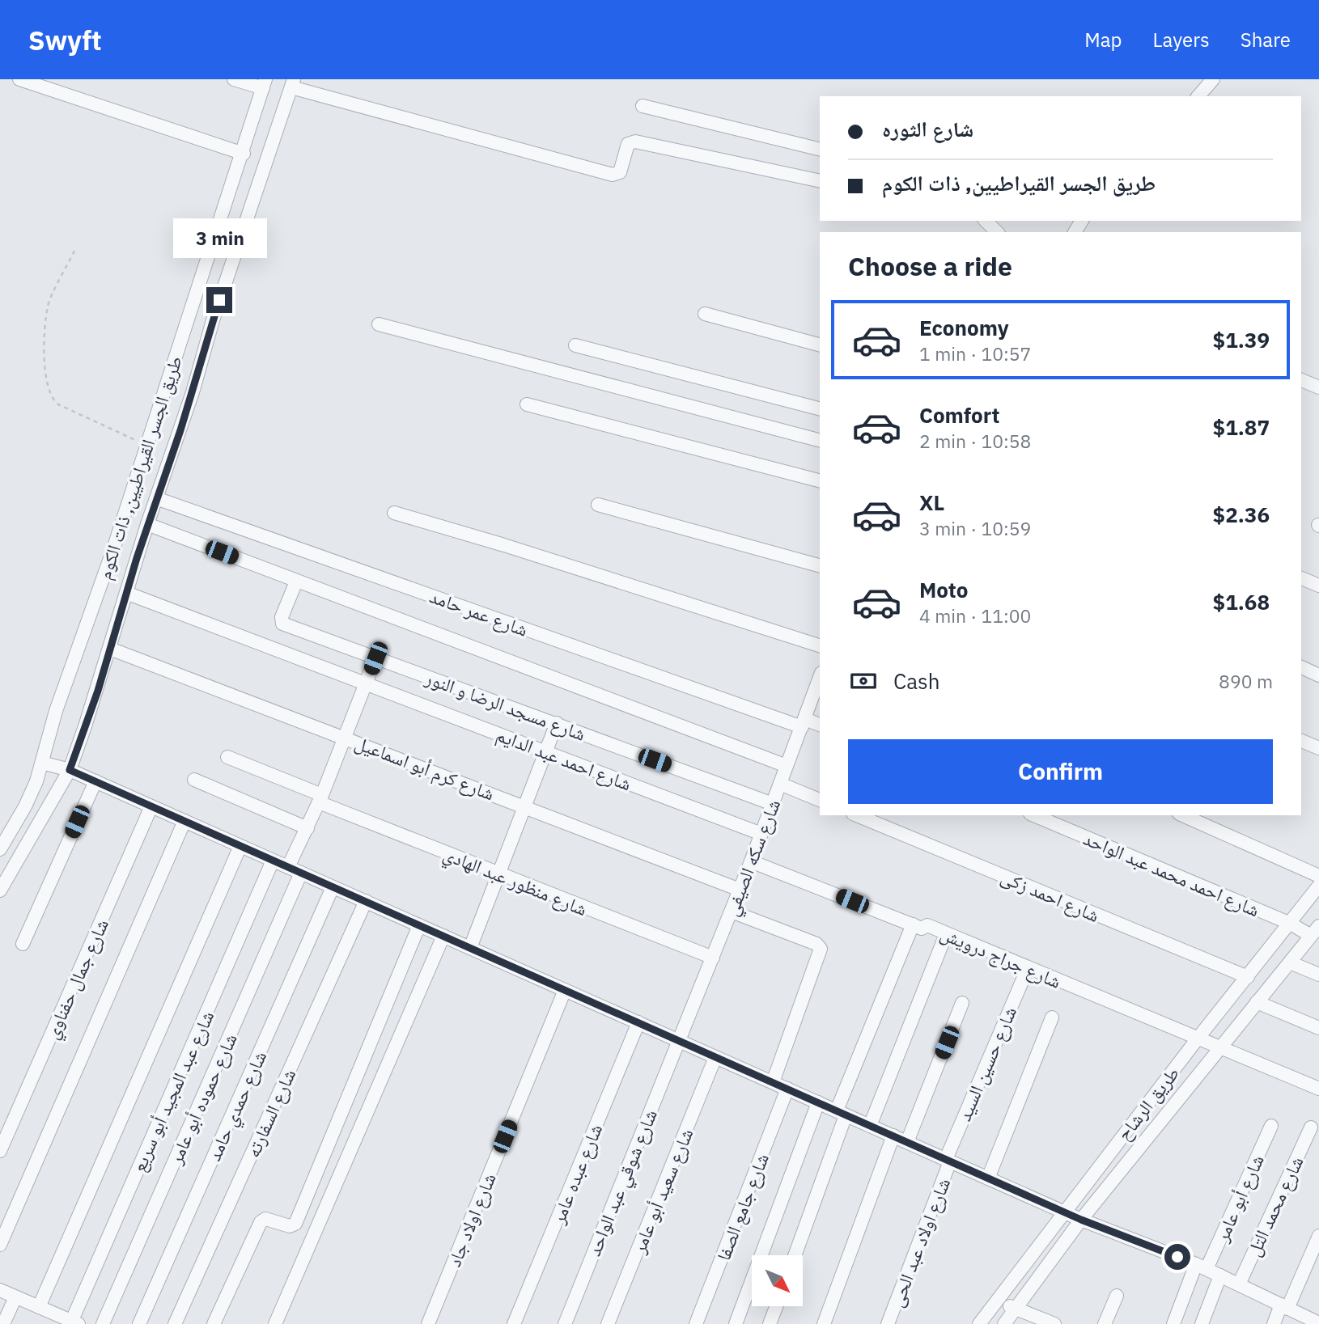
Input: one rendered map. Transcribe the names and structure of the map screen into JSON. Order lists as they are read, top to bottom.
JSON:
{
  "streets": {
    "street": [
      "طريق الجسر القيراطيين, ذات الكوم",
      "شارع عمر حامد",
      "شارع مسجد الرضا و النور",
      "شارع احمد عبد الدايم",
      "شارع كرم أبو اسماعيل",
      "شارع سكه الصيفي",
      "شارع احمد محمد عبد الواحد",
      "شارع منظور عبد الهادي",
      "شارع احمد زكى",
      "شارع جراج درويش",
      "شارع جمال حفناوي",
      "شارع حسين السيد",
      "شارع عبد المجيد أبو سريع",
      "شارع حموده أبو عامر",
      "طريق الرشاح",
      "شارع حمدي حامد",
      "شارع السفارته",
      "شارع عبده عامر",
      "شارع شوقي عبد الواحد",
      "شارع سعيد أبو عامر",
      "شارع أبو عامر",
      "شارع محمد التل",
      "شارع جامع الصفا",
      "شارع اولاد جاد",
      "شارع اولاد عبد الحى"
    ]
  },
  "crossings": [
    ["طريق الجسر القيراطيين, ذات الكوم", "شارع عمر حامد"],
    ["طريق الجسر القيراطيين, ذات الكوم", "شارع احمد عبد الدايم"],
    ["طريق الجسر القيراطيين, ذات الكوم", "شارع كرم أبو اسماعيل"],
    ["شارع عمر حامد", "شارع سكه الصيفي"],
    ["شارع مسجد الرضا و النور", "شارع سكه الصيفي"],
    ["شارع احمد عبد الدايم", "شارع سكه الصيفي"],
    ["شارع كرم أبو اسماعيل", "شارع سكه الصيفي"],
    ["شارع سكه الصيفي", "شارع منظور عبد الهادي"],
    ["شارع سكه الصيفي", "شارع جراج درويش"],
    ["شارع سكه الصيفي", "شارع شوقي عبد الواحد"],
    ["شارع احمد محمد عبد الواحد", "طريق الرشاح"],
    ["شارع احمد زكى", "طريق الرشاح"],
    ["شارع جراج درويش", "شارع حسين السيد"],
    ["شارع جراج درويش", "طريق الرشاح"],
    ["شارع حسين السيد", "شارع اولاد عبد الحى"]
  ],
  "north": "bottom right",
  "page": {
    "header": "Swyft",
    "nav": ["Map", "Layers", "Share"],
    "banner": ["شارع الثوره", "طريق الجسر القيراطيين, ذات الكوم"],
    "bubble": "3 min",
    "heading": "Choose a ride",
    "list": [
      {
        "name": "Economy",
        "note": "1 min · 10:57",
        "value": "$1.39"
      },
      {
        "name": "Comfort",
        "note": "2 min · 10:58",
        "value": "$1.87"
      },
      {
        "name": "XL",
        "note": "3 min · 10:59",
        "value": "$2.36"
      },
      {
        "name": "Moto",
        "note": "4 min · 11:00",
        "value": "$1.68"
      }
    ],
    "pay": ["Cash", "890 m"],
    "buttons": "Confirm"
  }
}
